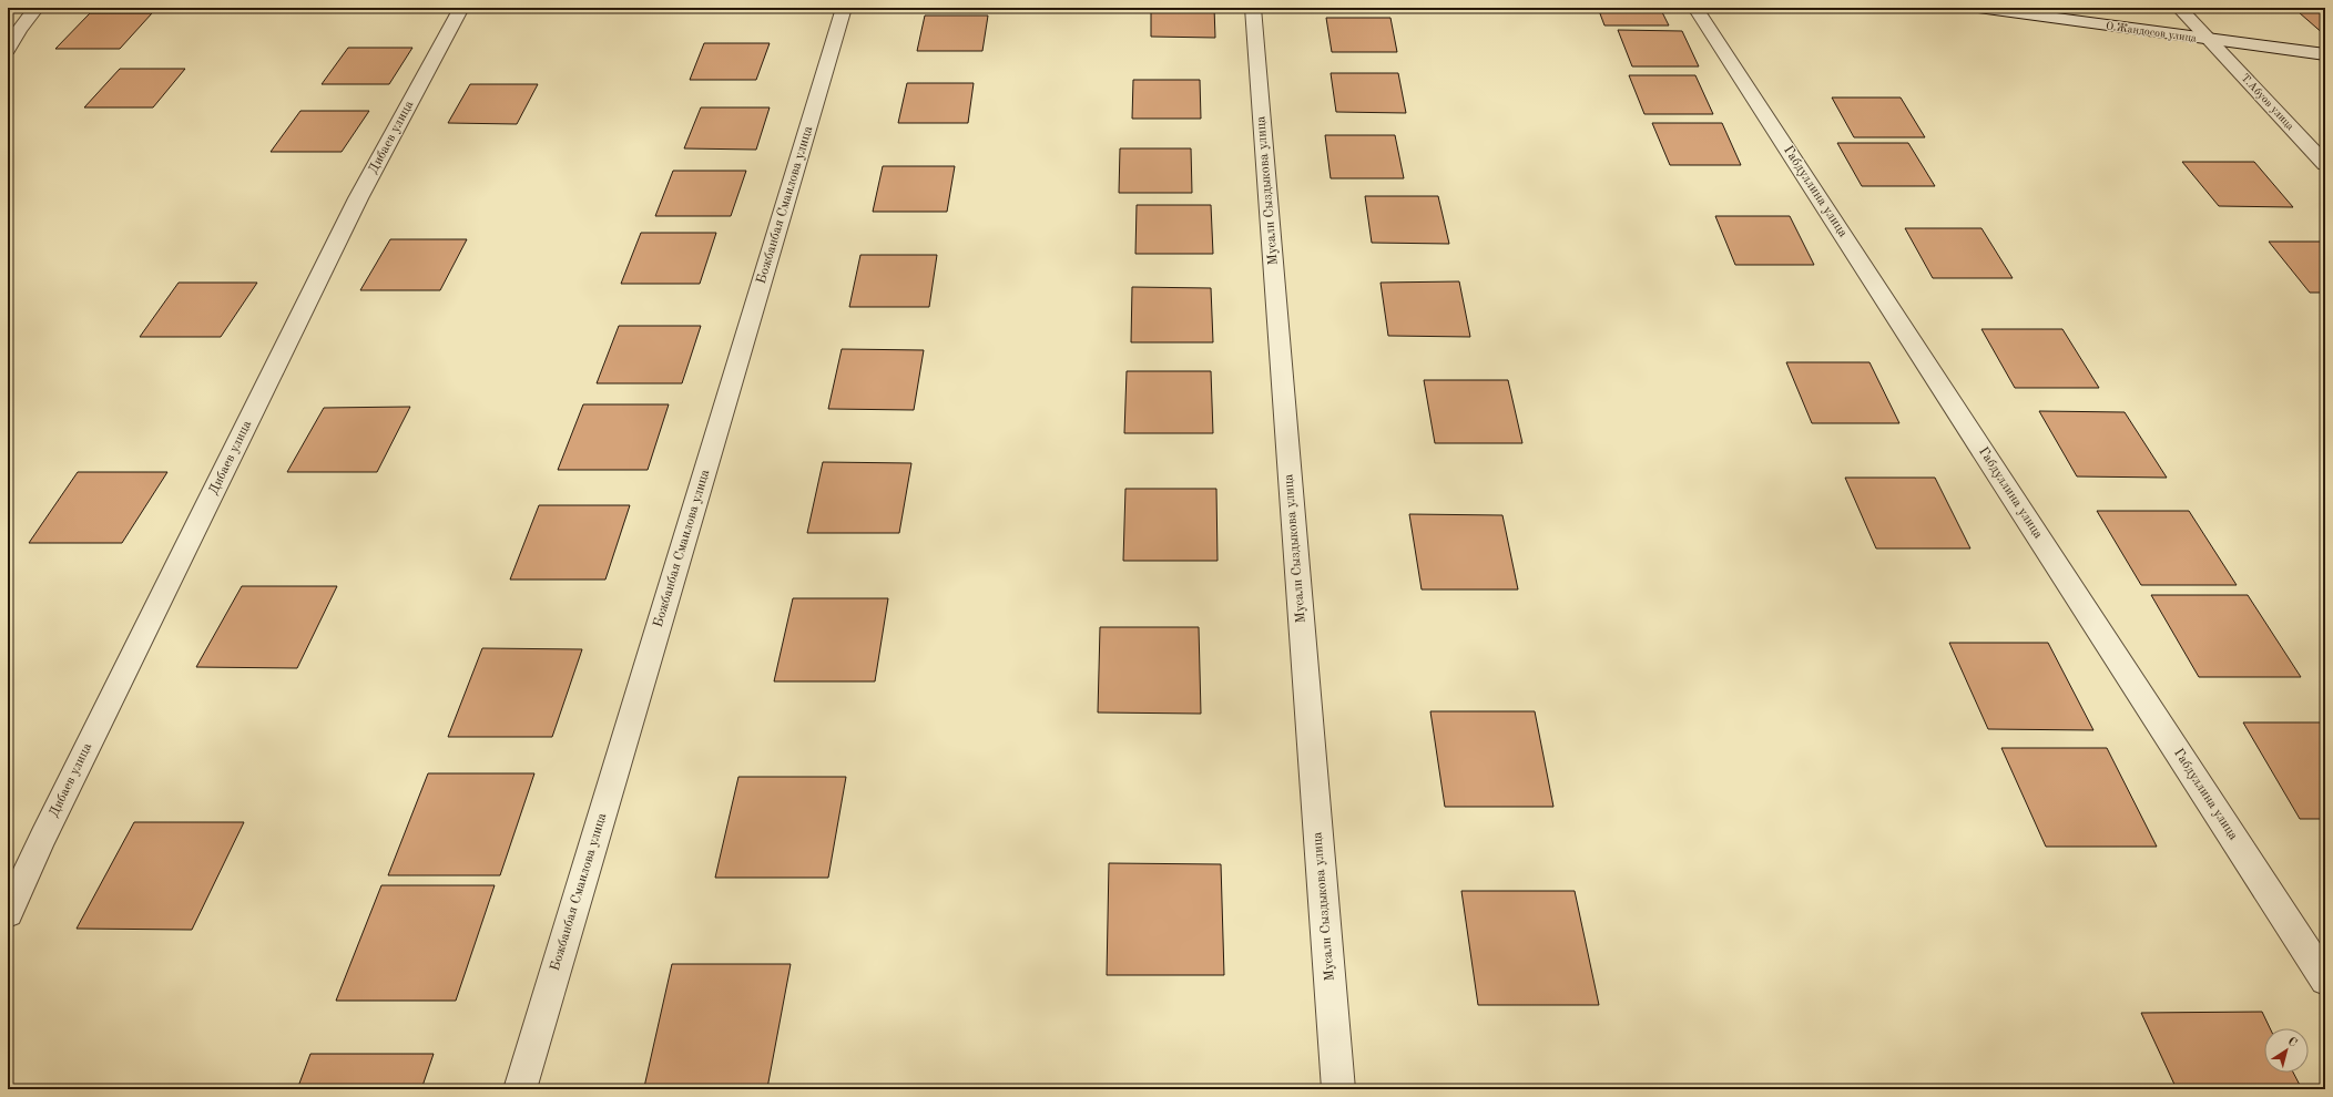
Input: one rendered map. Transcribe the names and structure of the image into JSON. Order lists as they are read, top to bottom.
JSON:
{
  "streets": {
    "street": [
      "О.Жандосов улица",
      "Т.Абуов улица",
      "Дибаев улица",
      "Мусали Сыздыкова улица",
      "Габдуллина улица",
      "Божбанбая Смаилова улица"
    ]
  },
  "crossings": [
    ["О.Жандосов улица", "Т.Абуов улица"]
  ],
  "north": "top right"
}
